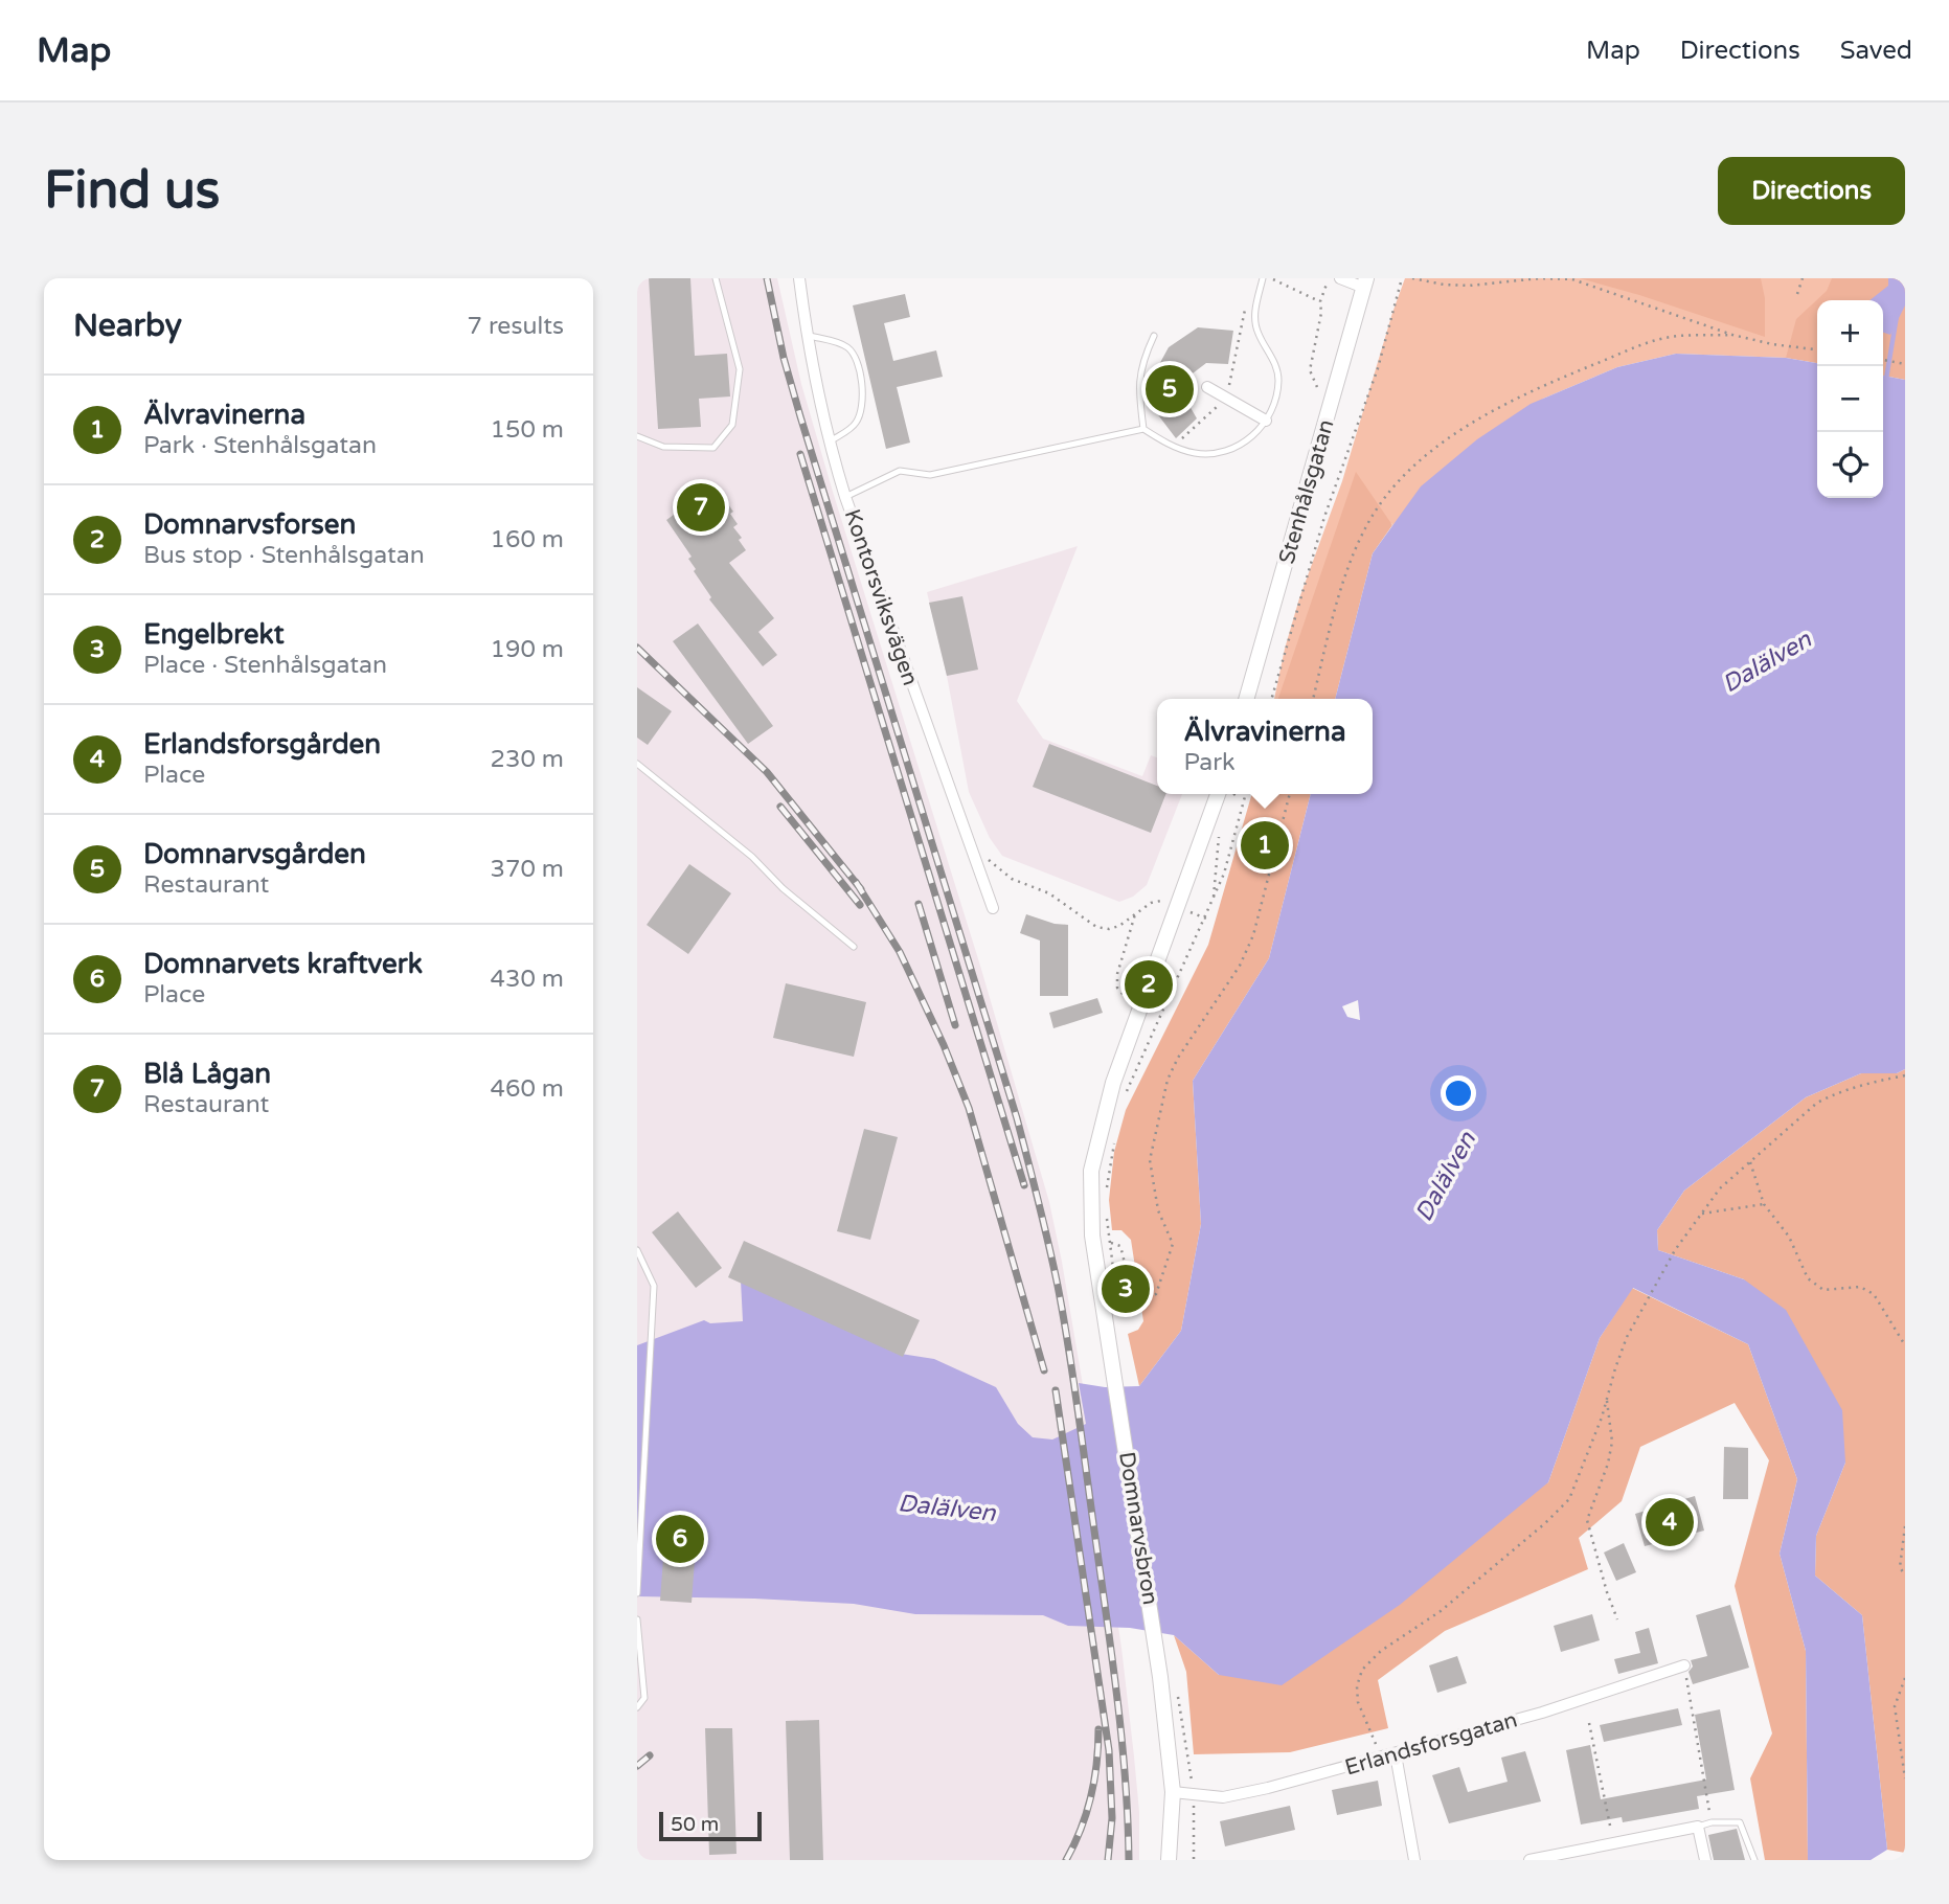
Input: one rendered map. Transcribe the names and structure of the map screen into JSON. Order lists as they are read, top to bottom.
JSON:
{
  "streets": {
    "street": [
      "Stenhålsgatan",
      "Kontorsviksvägen",
      "Domnarvsbron",
      "Erlandsforsgatan"
    ]
  },
  "crossings": [
    ["Domnarvsbron", "Erlandsforsgatan"]
  ],
  "water": ["Dalälven"],
  "scale_bar": "50 m",
  "page": {
    "header": "Map",
    "nav": ["Map", "Directions", "Saved"],
    "buttons": "Directions",
    "title": "Find us",
    "heading": ["Nearby", "7 results"],
    "map_buttons": ["+", "−"],
    "pins": [
      "5",
      "7",
      "1",
      "2",
      "3",
      "4",
      "6"
    ],
    "list": [
      {
        "mark": "1",
        "name": "Älvravinerna",
        "note": "Park · Stenhålsgatan",
        "value": "150 m"
      },
      {
        "mark": "2",
        "name": "Domnarvsforsen",
        "note": "Bus stop · Stenhålsgatan",
        "value": "160 m"
      },
      {
        "mark": "3",
        "name": "Engelbrekt",
        "note": "Place · Stenhålsgatan",
        "value": "190 m"
      },
      {
        "mark": "4",
        "name": "Erlandsforsgården",
        "note": "Place",
        "value": "230 m"
      },
      {
        "mark": "5",
        "name": "Domnarvsgården",
        "note": "Restaurant",
        "value": "370 m"
      },
      {
        "mark": "6",
        "name": "Domnarvets kraftverk",
        "note": "Place",
        "value": "430 m"
      },
      {
        "mark": "7",
        "name": "Blå Lågan",
        "note": "Restaurant",
        "value": "460 m"
      }
    ],
    "popup": ["Älvravinerna", "Park"],
    "scale": "50 m"
  }
}
